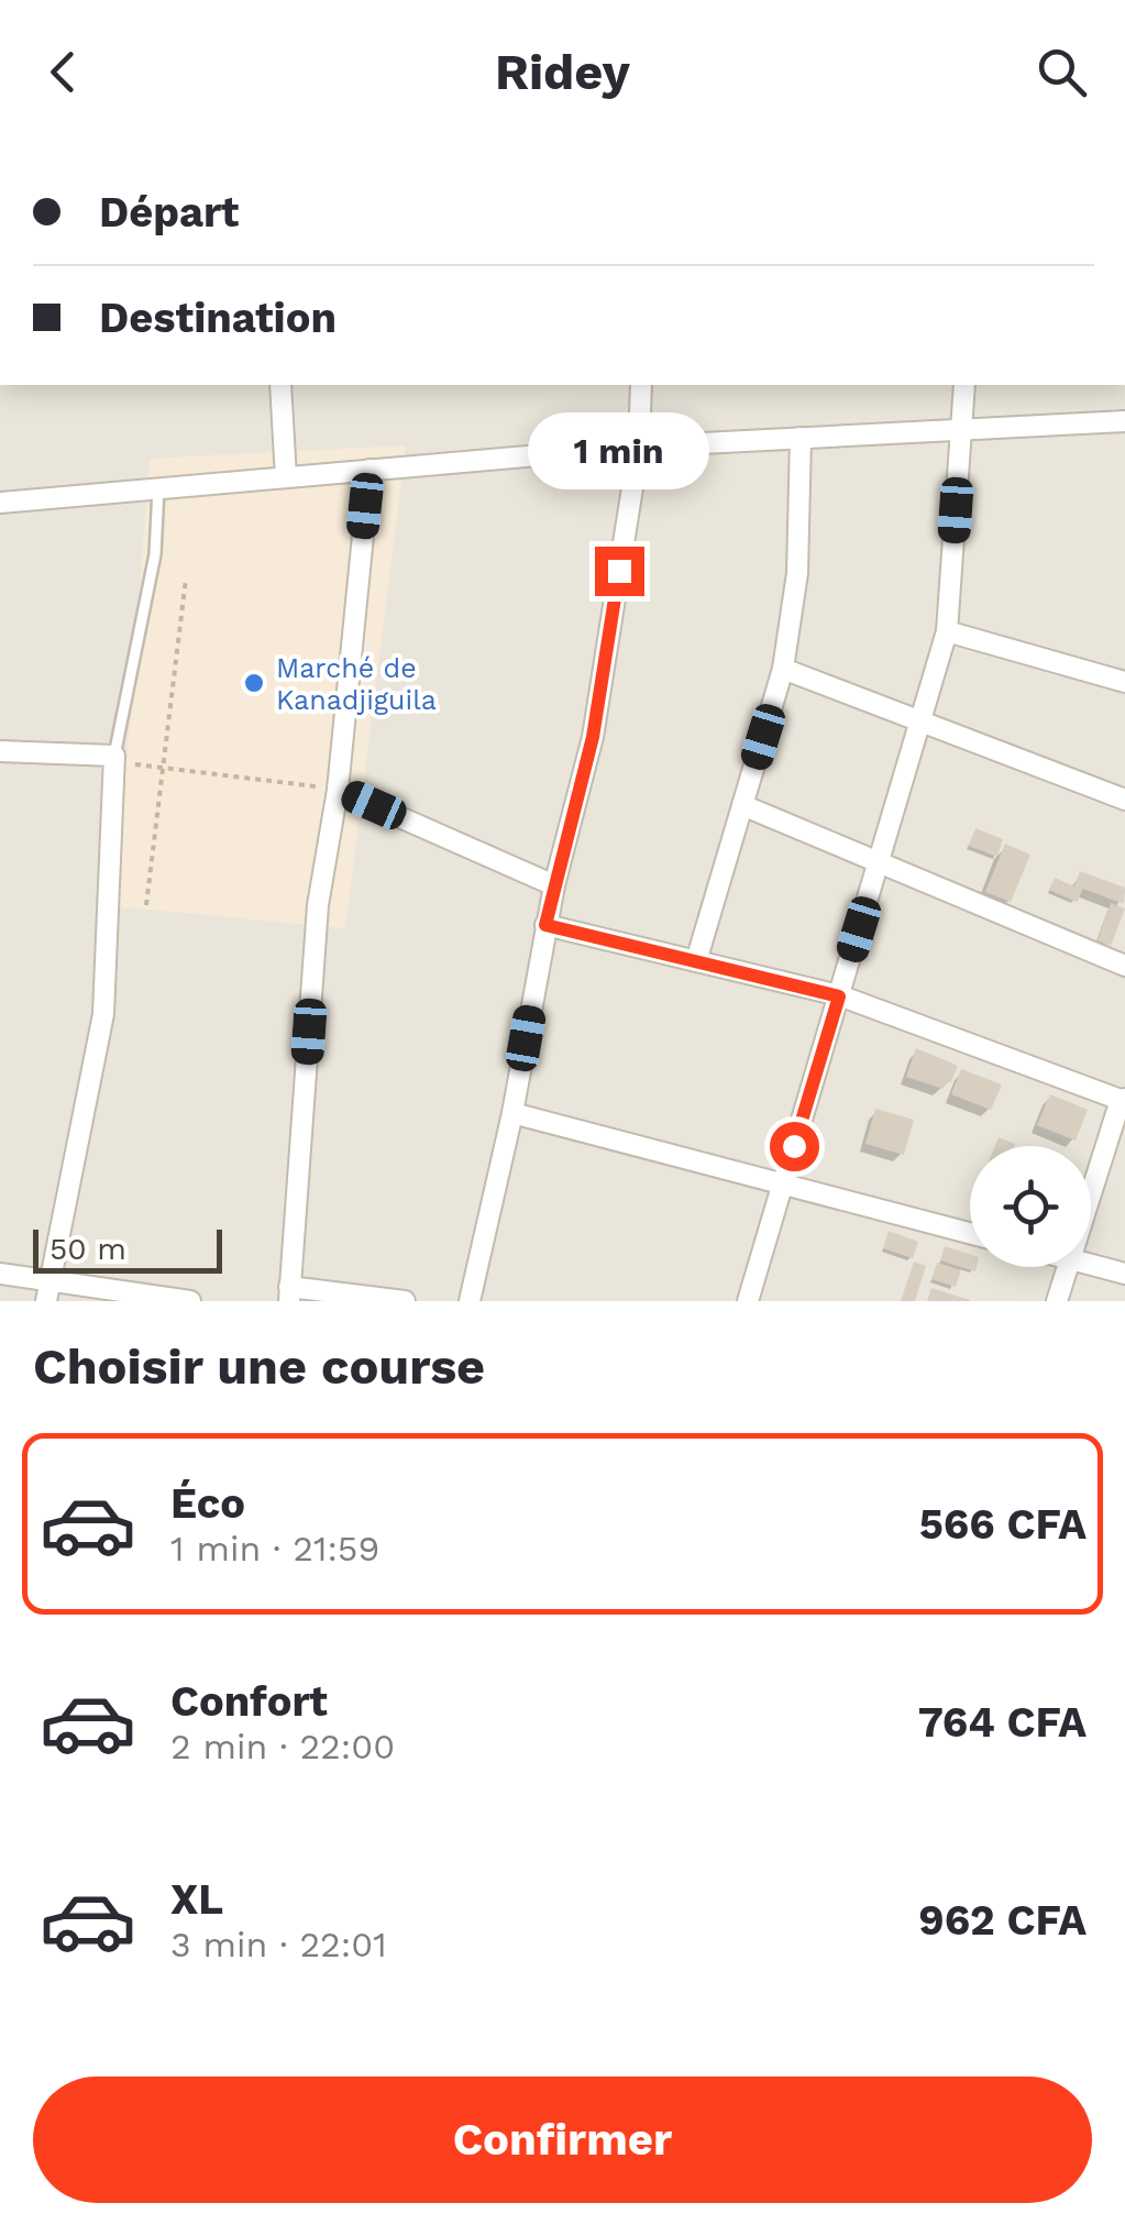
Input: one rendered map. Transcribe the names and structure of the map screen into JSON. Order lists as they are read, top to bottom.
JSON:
{
  "places": ["Marché de Kanadjiguila"],
  "scale_bar": "50 m",
  "page": {
    "header": "Ridey",
    "banner": ["Départ", "Destination"],
    "bubble": "1 min",
    "scale": "50 m",
    "heading": "Choisir une course",
    "list": [
      {
        "name": "Éco",
        "note": "1 min · 21:59",
        "value": "566 CFA"
      },
      {
        "name": "Confort",
        "note": "2 min · 22:00",
        "value": "764 CFA"
      },
      {
        "name": "XL",
        "note": "3 min · 22:01",
        "value": "962 CFA"
      }
    ],
    "buttons": "Confirmer"
  }
}
